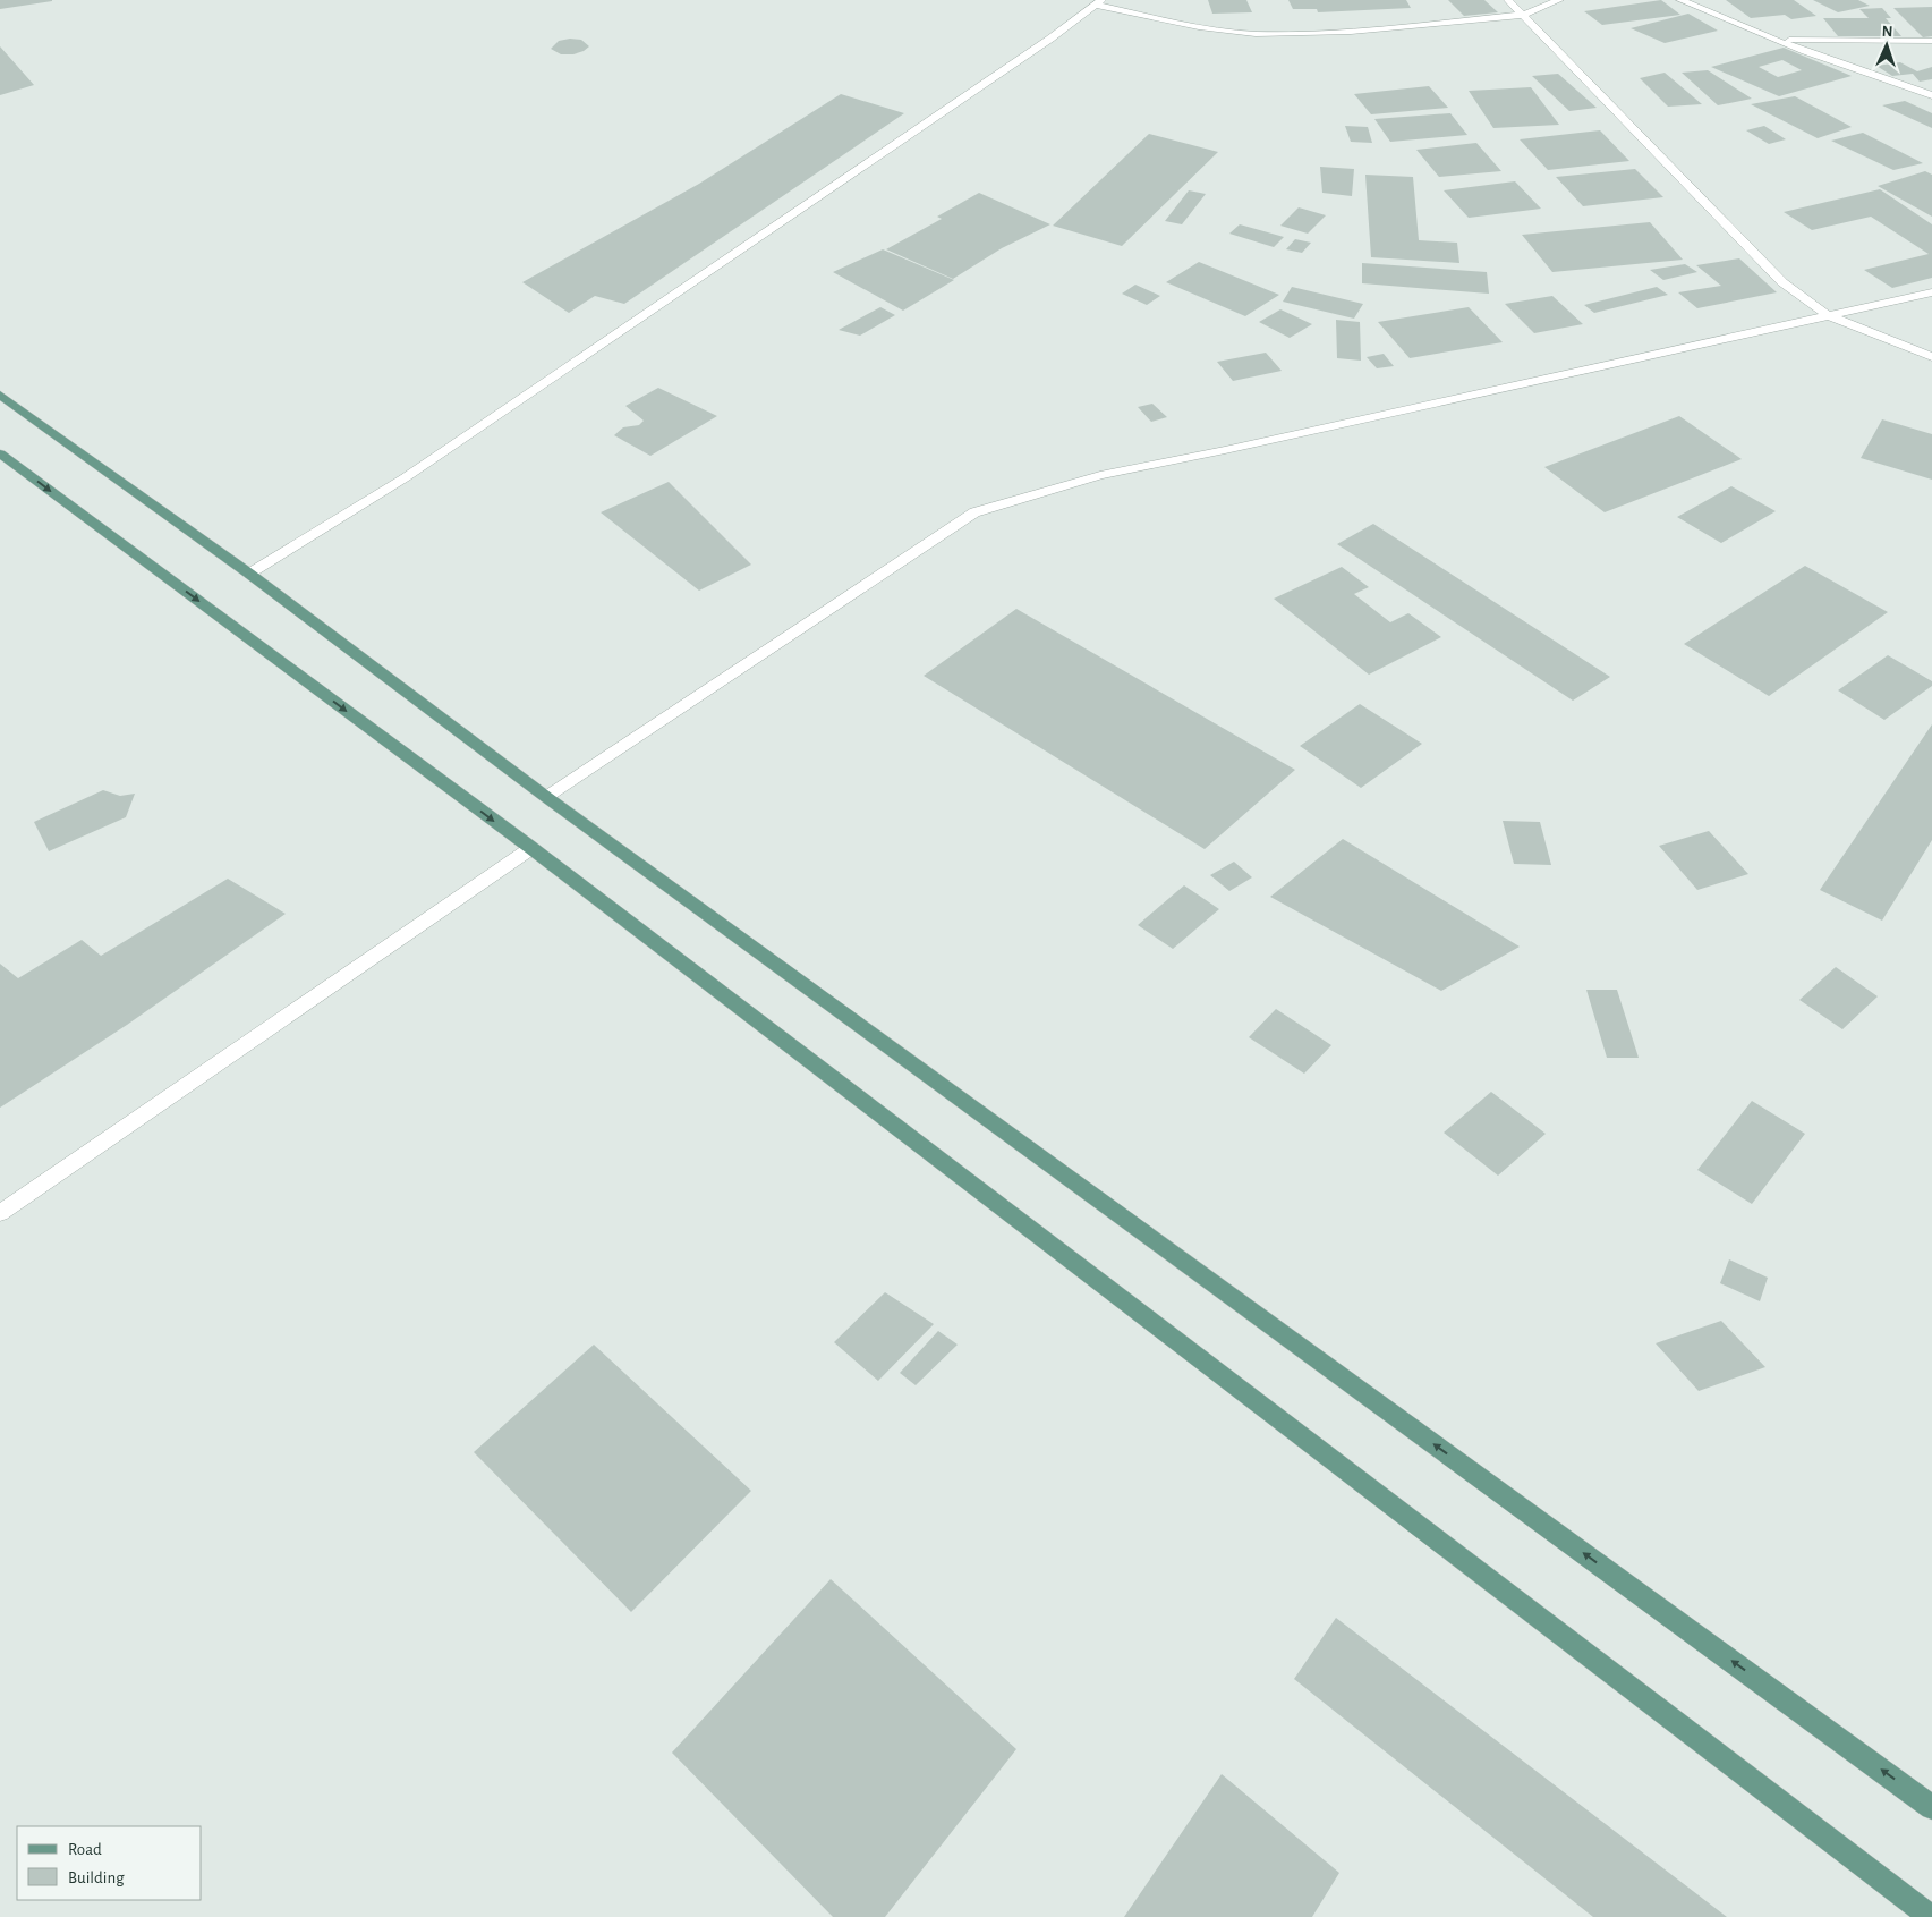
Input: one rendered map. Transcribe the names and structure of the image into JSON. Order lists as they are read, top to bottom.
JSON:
{
  "legend": ["Road", "Building"],
  "north": "top"
}
